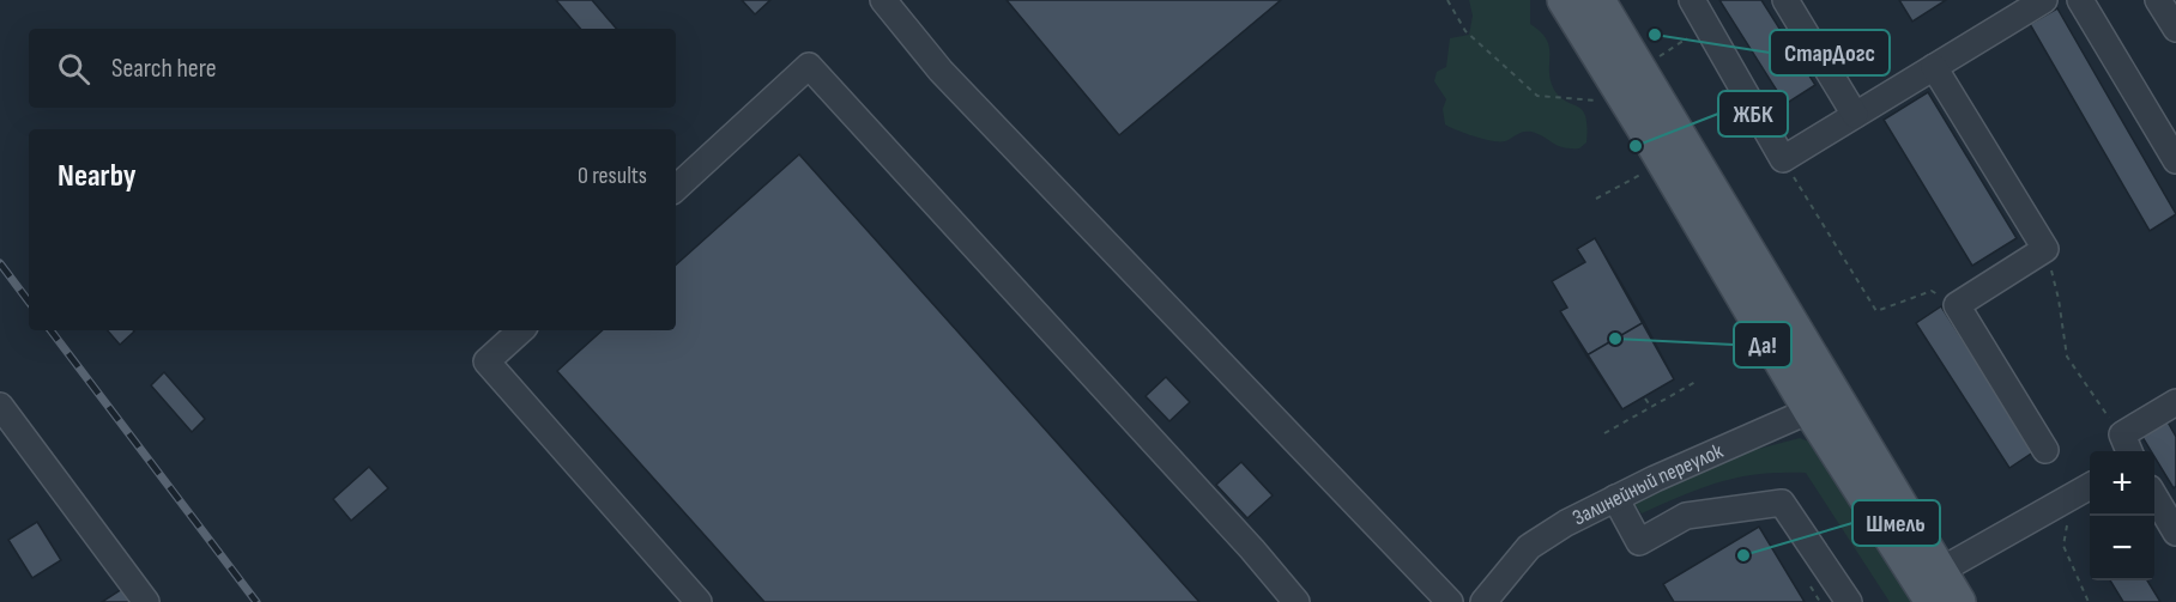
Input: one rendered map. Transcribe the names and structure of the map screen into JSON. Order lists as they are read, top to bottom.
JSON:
{
  "streets": {
    "street": ["Залинейный переулок"]
  },
  "places": [
    "СтарДогс",
    "ЖБК",
    "Да!",
    "Шмель"
  ],
  "page": {
    "search": "Search here",
    "heading": ["Nearby", "0 results"],
    "map_buttons": ["+", "−"]
  }
}
